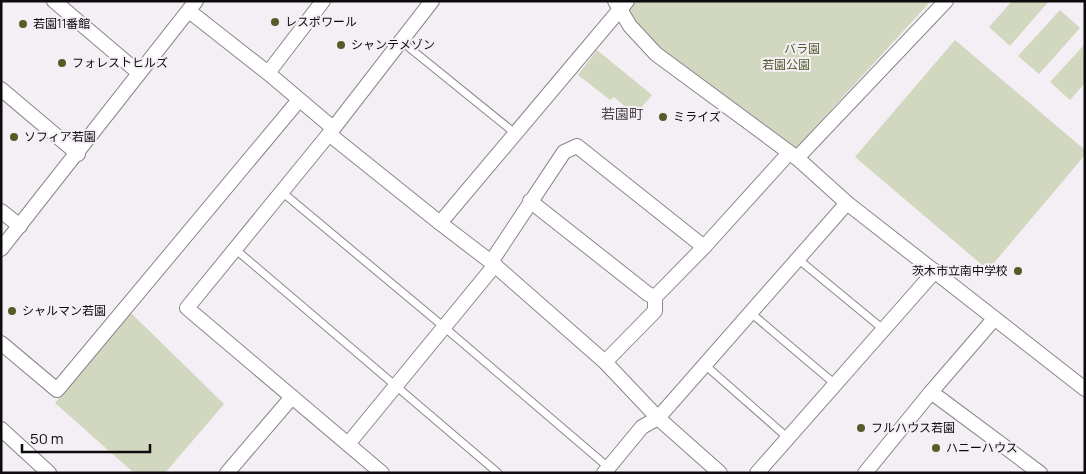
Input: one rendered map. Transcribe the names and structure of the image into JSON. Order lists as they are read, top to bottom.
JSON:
{
  "districts": ["若園町"],
  "parks": ["バラ園", "若園公園"],
  "places": [
    "レスポワール",
    "若園11番館",
    "シャンテメゾン",
    "フォレストヒルズ",
    "ミライズ",
    "ソフィア若園",
    "茨木市立南中学校",
    "シャルマン若園",
    "フルハウス若園",
    "ハニーハウス"
  ],
  "scale_bar": "50 m"
}
